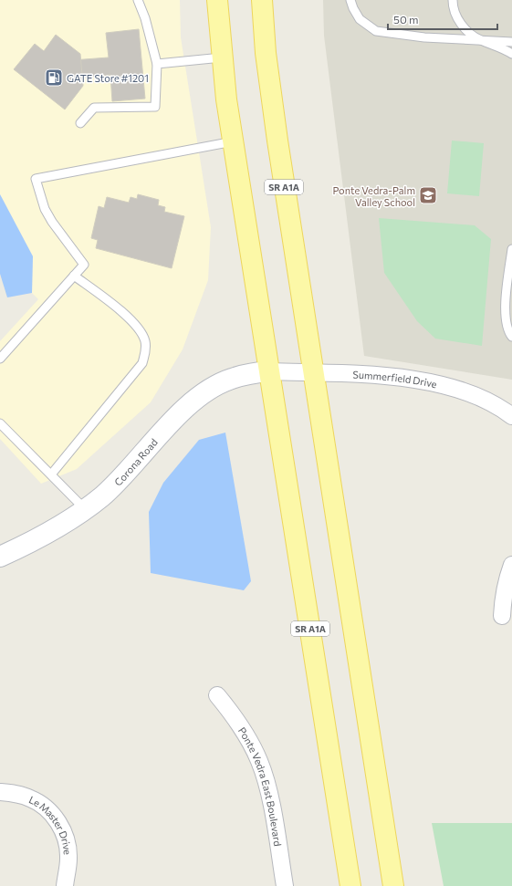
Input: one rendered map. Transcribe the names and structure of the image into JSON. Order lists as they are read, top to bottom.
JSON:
{
  "streets": {
    "main road": ["SR A1A"],
    "street": [
      "Summerfield Drive",
      "Corona Road",
      "Ponte Vedra East Boulevard",
      "Le Master Drive"
    ]
  },
  "crossings": [
    ["SR A1A", "Summerfield Drive"],
    ["SR A1A", "Corona Road"],
    ["Summerfield Drive", "Corona Road"]
  ],
  "places": {
    "fuel station": ["GATE Store #1201"],
    "school or university": ["Ponte Vedra-Palm Valley School"]
  },
  "scale_bar": "50 m"
}
